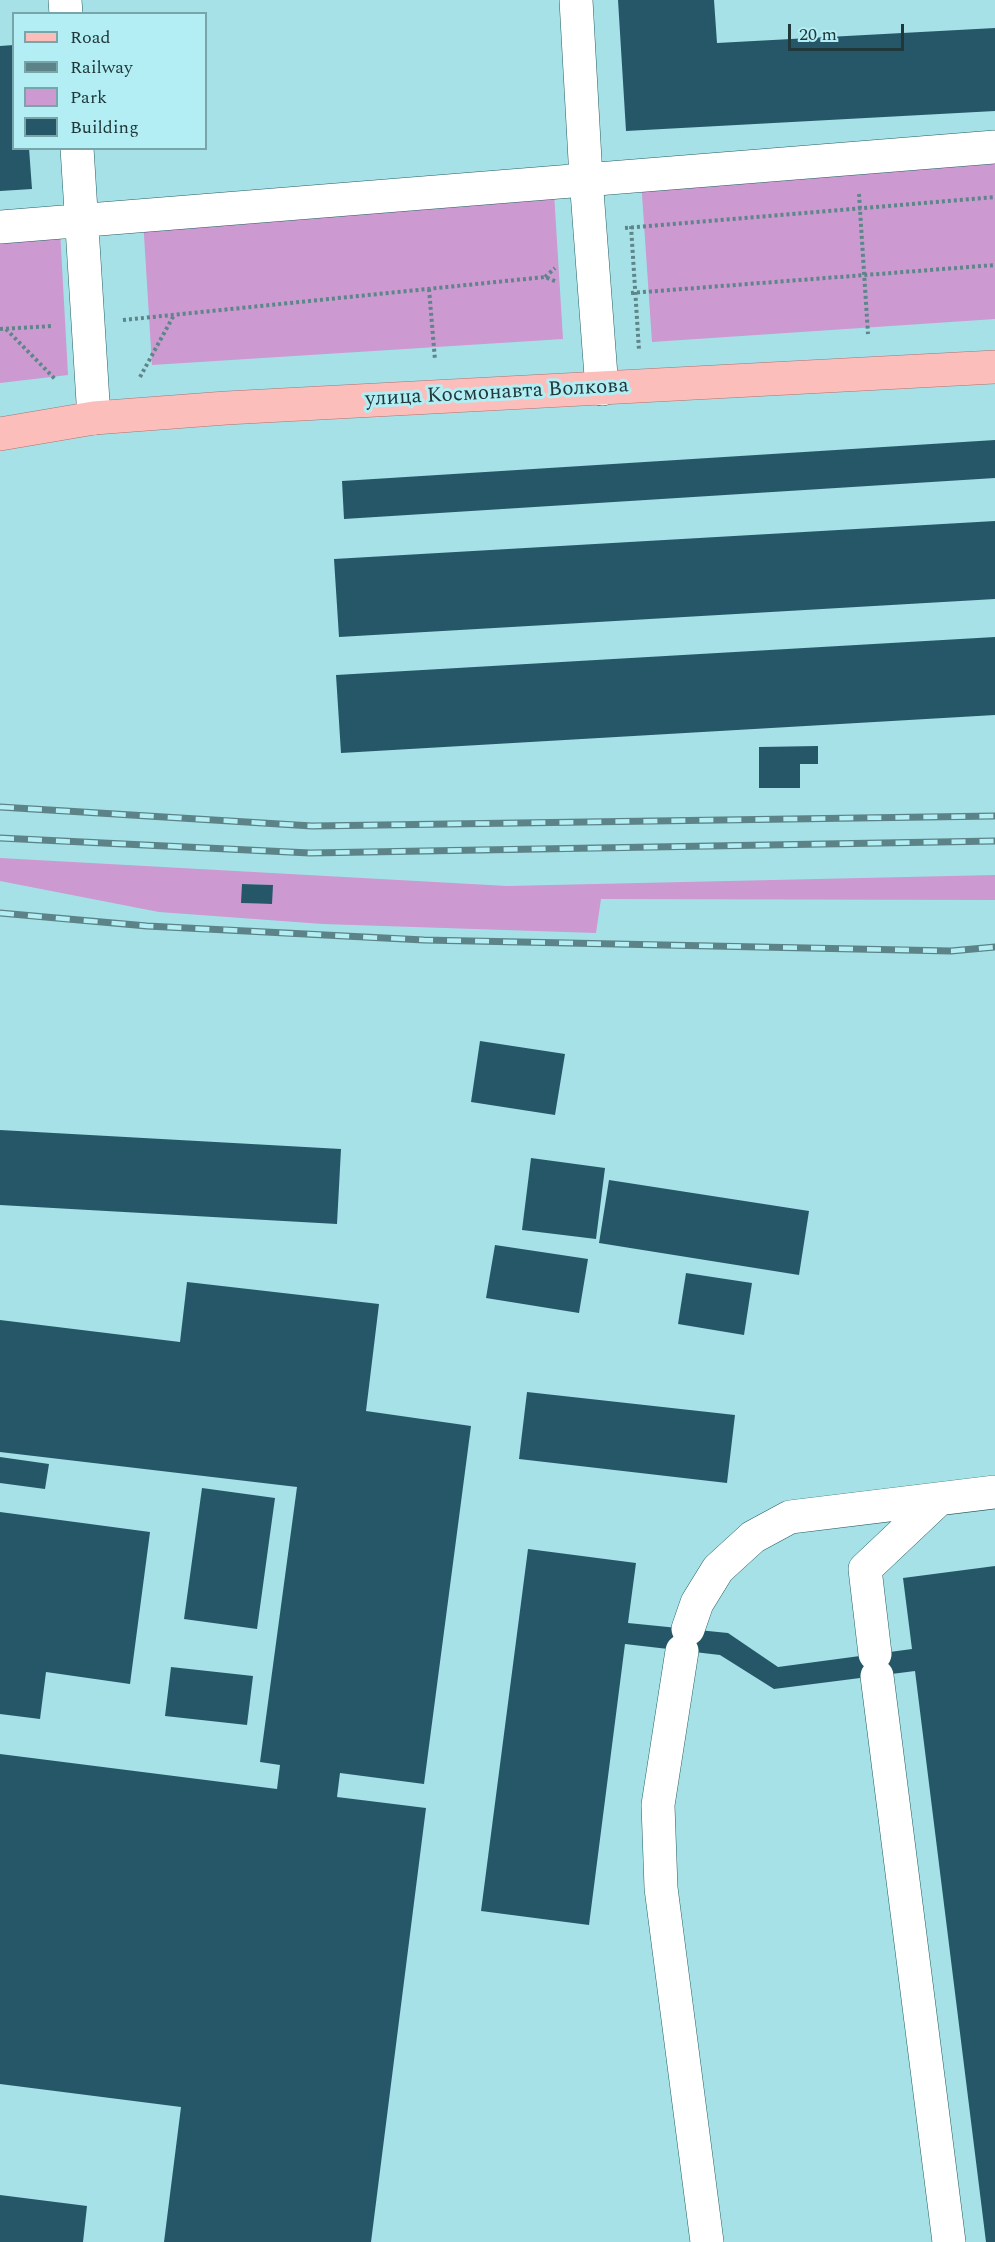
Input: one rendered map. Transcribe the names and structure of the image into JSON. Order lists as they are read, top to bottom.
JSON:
{
  "streets": {
    "main road": ["улица Космонавта Волкова"]
  },
  "legend": [
    "Road",
    "Railway",
    "Park",
    "Building"
  ],
  "scale_bar": "20 m"
}
